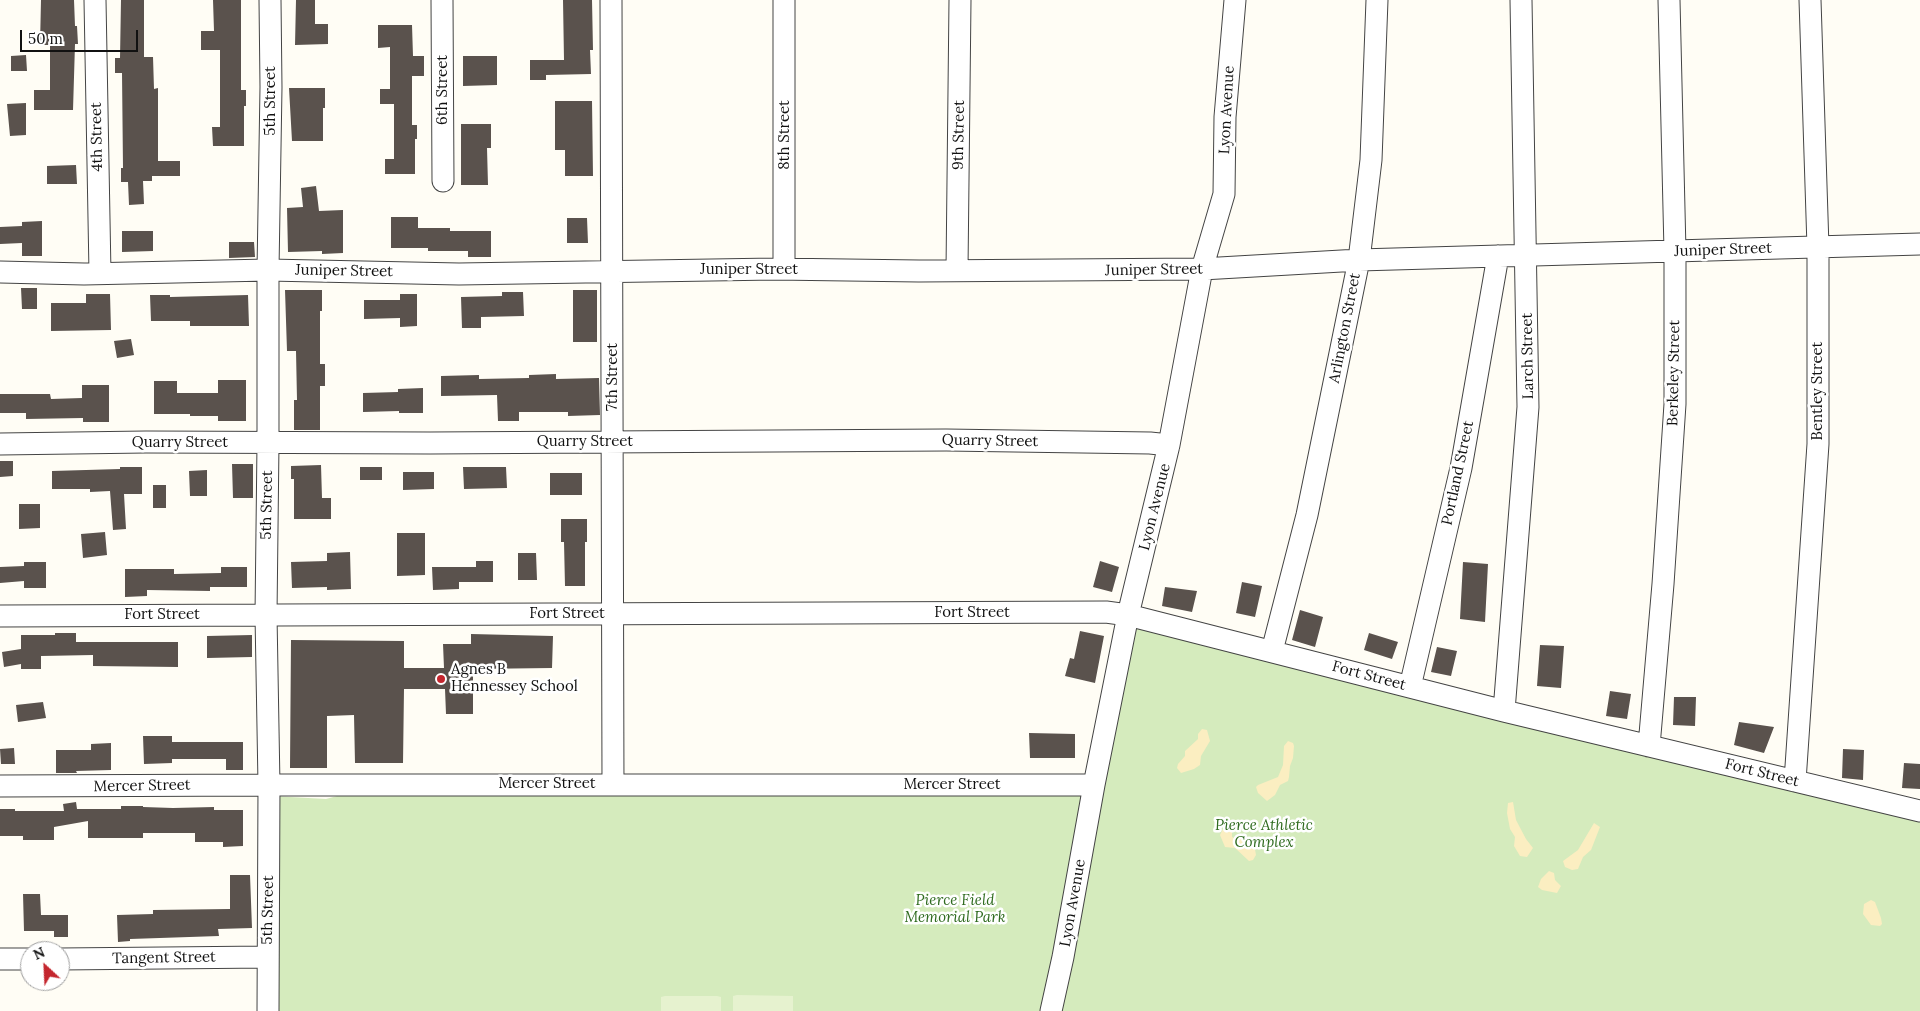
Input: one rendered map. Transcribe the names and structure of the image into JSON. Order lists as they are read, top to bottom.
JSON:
{
  "streets": {
    "street": [
      "6th Street",
      "5th Street",
      "Lyon Avenue",
      "8th Street",
      "9th Street",
      "4th Street",
      "Juniper Street",
      "Arlington Street",
      "Larch Street",
      "Berkeley Street",
      "7th Street",
      "Bentley Street",
      "Quarry Street",
      "Portland Street",
      "Fort Street",
      "Mercer Street",
      "Tangent Street"
    ]
  },
  "crossings": [
    ["5th Street", "Juniper Street"],
    ["5th Street", "Quarry Street"],
    ["5th Street", "Fort Street"],
    ["5th Street", "Mercer Street"],
    ["5th Street", "Tangent Street"],
    ["Lyon Avenue", "Juniper Street"],
    ["Lyon Avenue", "Quarry Street"],
    ["Lyon Avenue", "Fort Street"],
    ["Lyon Avenue", "Mercer Street"],
    ["8th Street", "Juniper Street"],
    ["9th Street", "Juniper Street"],
    ["4th Street", "Juniper Street"],
    ["Juniper Street", "Arlington Street"],
    ["Juniper Street", "Larch Street"],
    ["Juniper Street", "Berkeley Street"],
    ["Juniper Street", "7th Street"],
    ["Juniper Street", "Bentley Street"],
    ["Juniper Street", "Portland Street"],
    ["Arlington Street", "Fort Street"],
    ["Larch Street", "Fort Street"],
    ["Berkeley Street", "Fort Street"],
    ["7th Street", "Quarry Street"],
    ["7th Street", "Fort Street"],
    ["7th Street", "Mercer Street"],
    ["Bentley Street", "Fort Street"],
    ["Portland Street", "Fort Street"]
  ],
  "parks": ["Pierce Athletic Complex", "Pierce Field Memorial Park"],
  "places": ["Agnes B Hennessey School"],
  "scale_bar": "50 m",
  "north": "top left"
}
